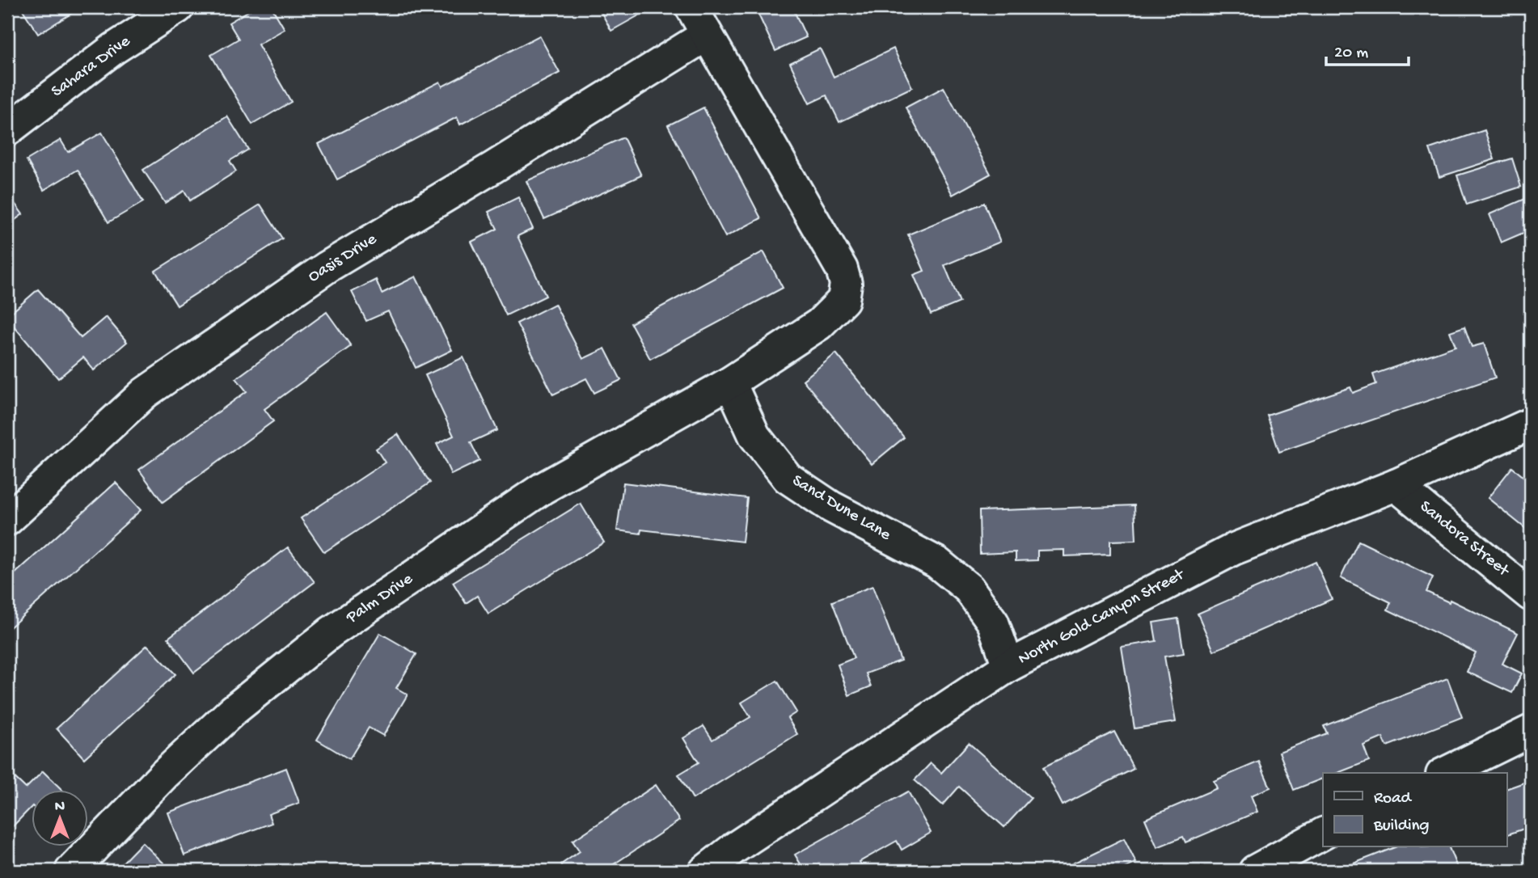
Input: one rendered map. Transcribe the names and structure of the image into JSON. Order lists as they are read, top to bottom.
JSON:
{
  "streets": {
    "street": [
      "Sahara Drive",
      "Oasis Drive",
      "Sand Dune Lane",
      "Sandora Street",
      "Palm Drive",
      "North Gold Canyon Street"
    ]
  },
  "crossings": [
    ["Sand Dune Lane", "Palm Drive"],
    ["Sand Dune Lane", "North Gold Canyon Street"],
    ["Sandora Street", "North Gold Canyon Street"]
  ],
  "legend": ["Road", "Building"],
  "scale_bar": "20 m",
  "north": "top"
}
